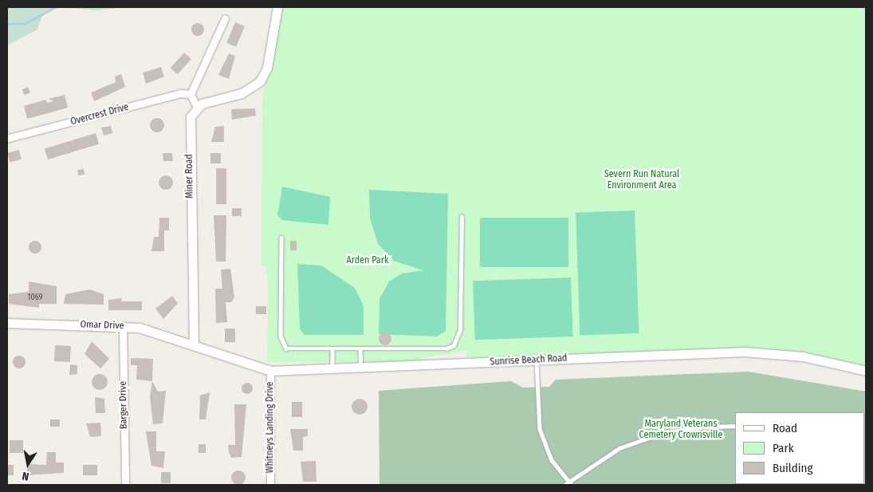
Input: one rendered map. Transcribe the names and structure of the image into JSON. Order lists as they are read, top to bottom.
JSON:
{
  "streets": {
    "street": [
      "Overcrest Drive",
      "Miner Road",
      "Omar Drive",
      "Sunrise Beach Road",
      "Barger Drive",
      "Whitneys Landing Drive"
    ]
  },
  "crossings": [
    ["Miner Road", "Omar Drive"],
    ["Miner Road", "Sunrise Beach Road"],
    ["Omar Drive", "Sunrise Beach Road"],
    ["Omar Drive", "Barger Drive"],
    ["Sunrise Beach Road", "Whitneys Landing Drive"]
  ],
  "parks": ["Severn Run Natural Environment Area", "Arden Park", "Maryland Veterans Cemetery Crownsville"],
  "house_numbers": ["1069"],
  "legend": ["Road", "Park", "Building"],
  "north": "bottom"
}
